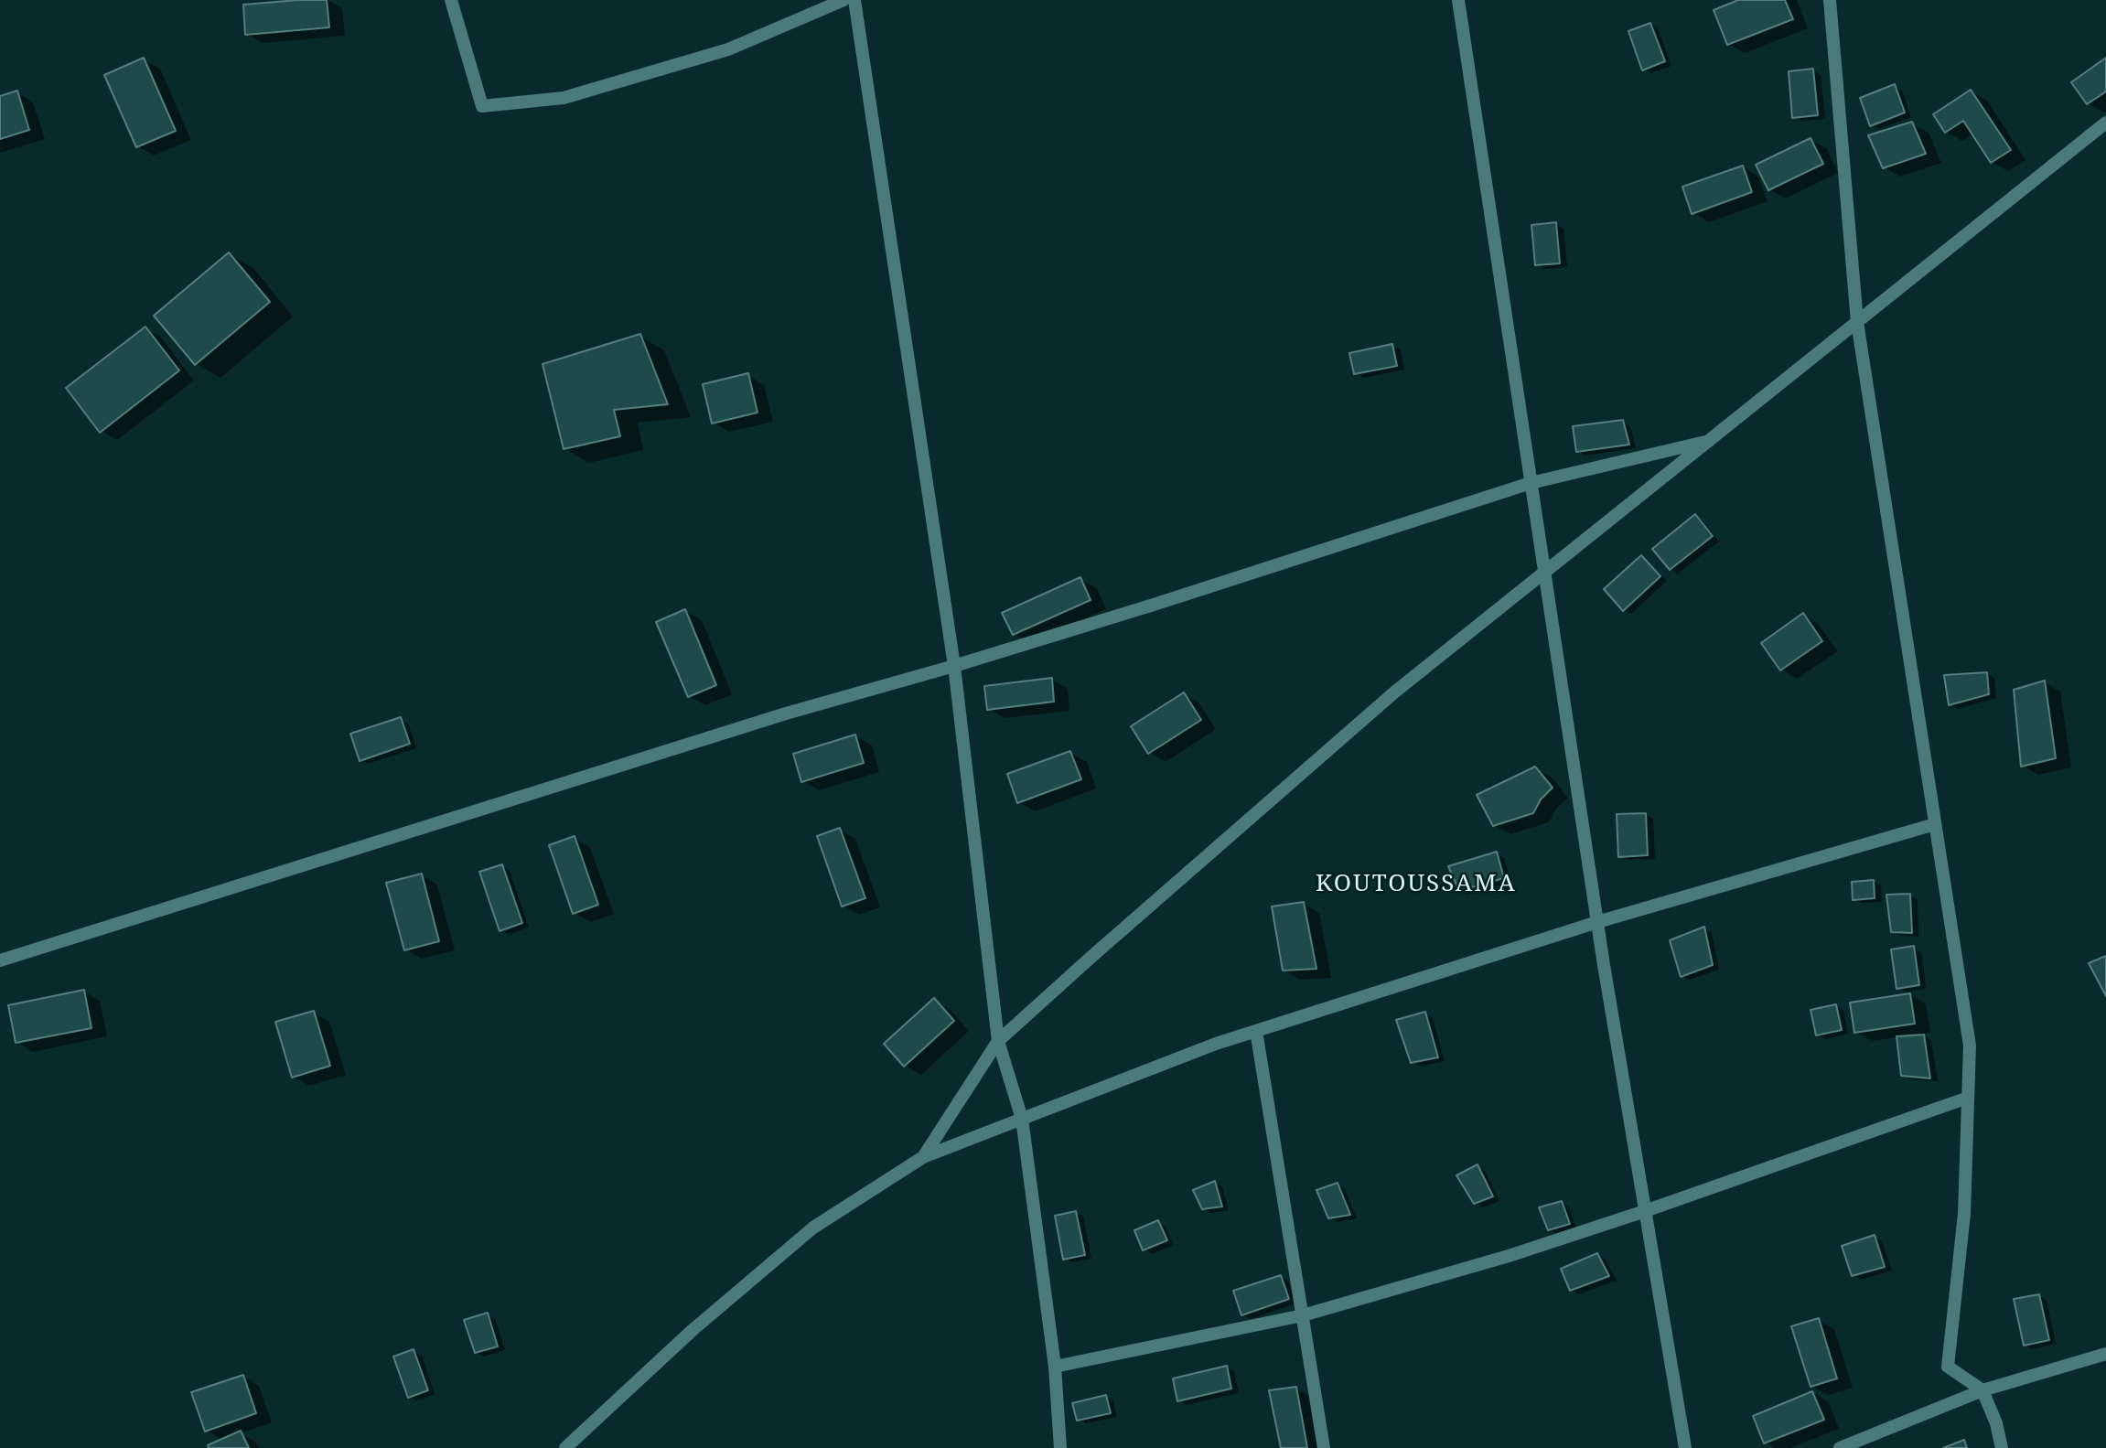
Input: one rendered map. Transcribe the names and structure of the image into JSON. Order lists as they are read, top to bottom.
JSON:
{
  "districts": ["KOUTOUSSAMA"]
}
